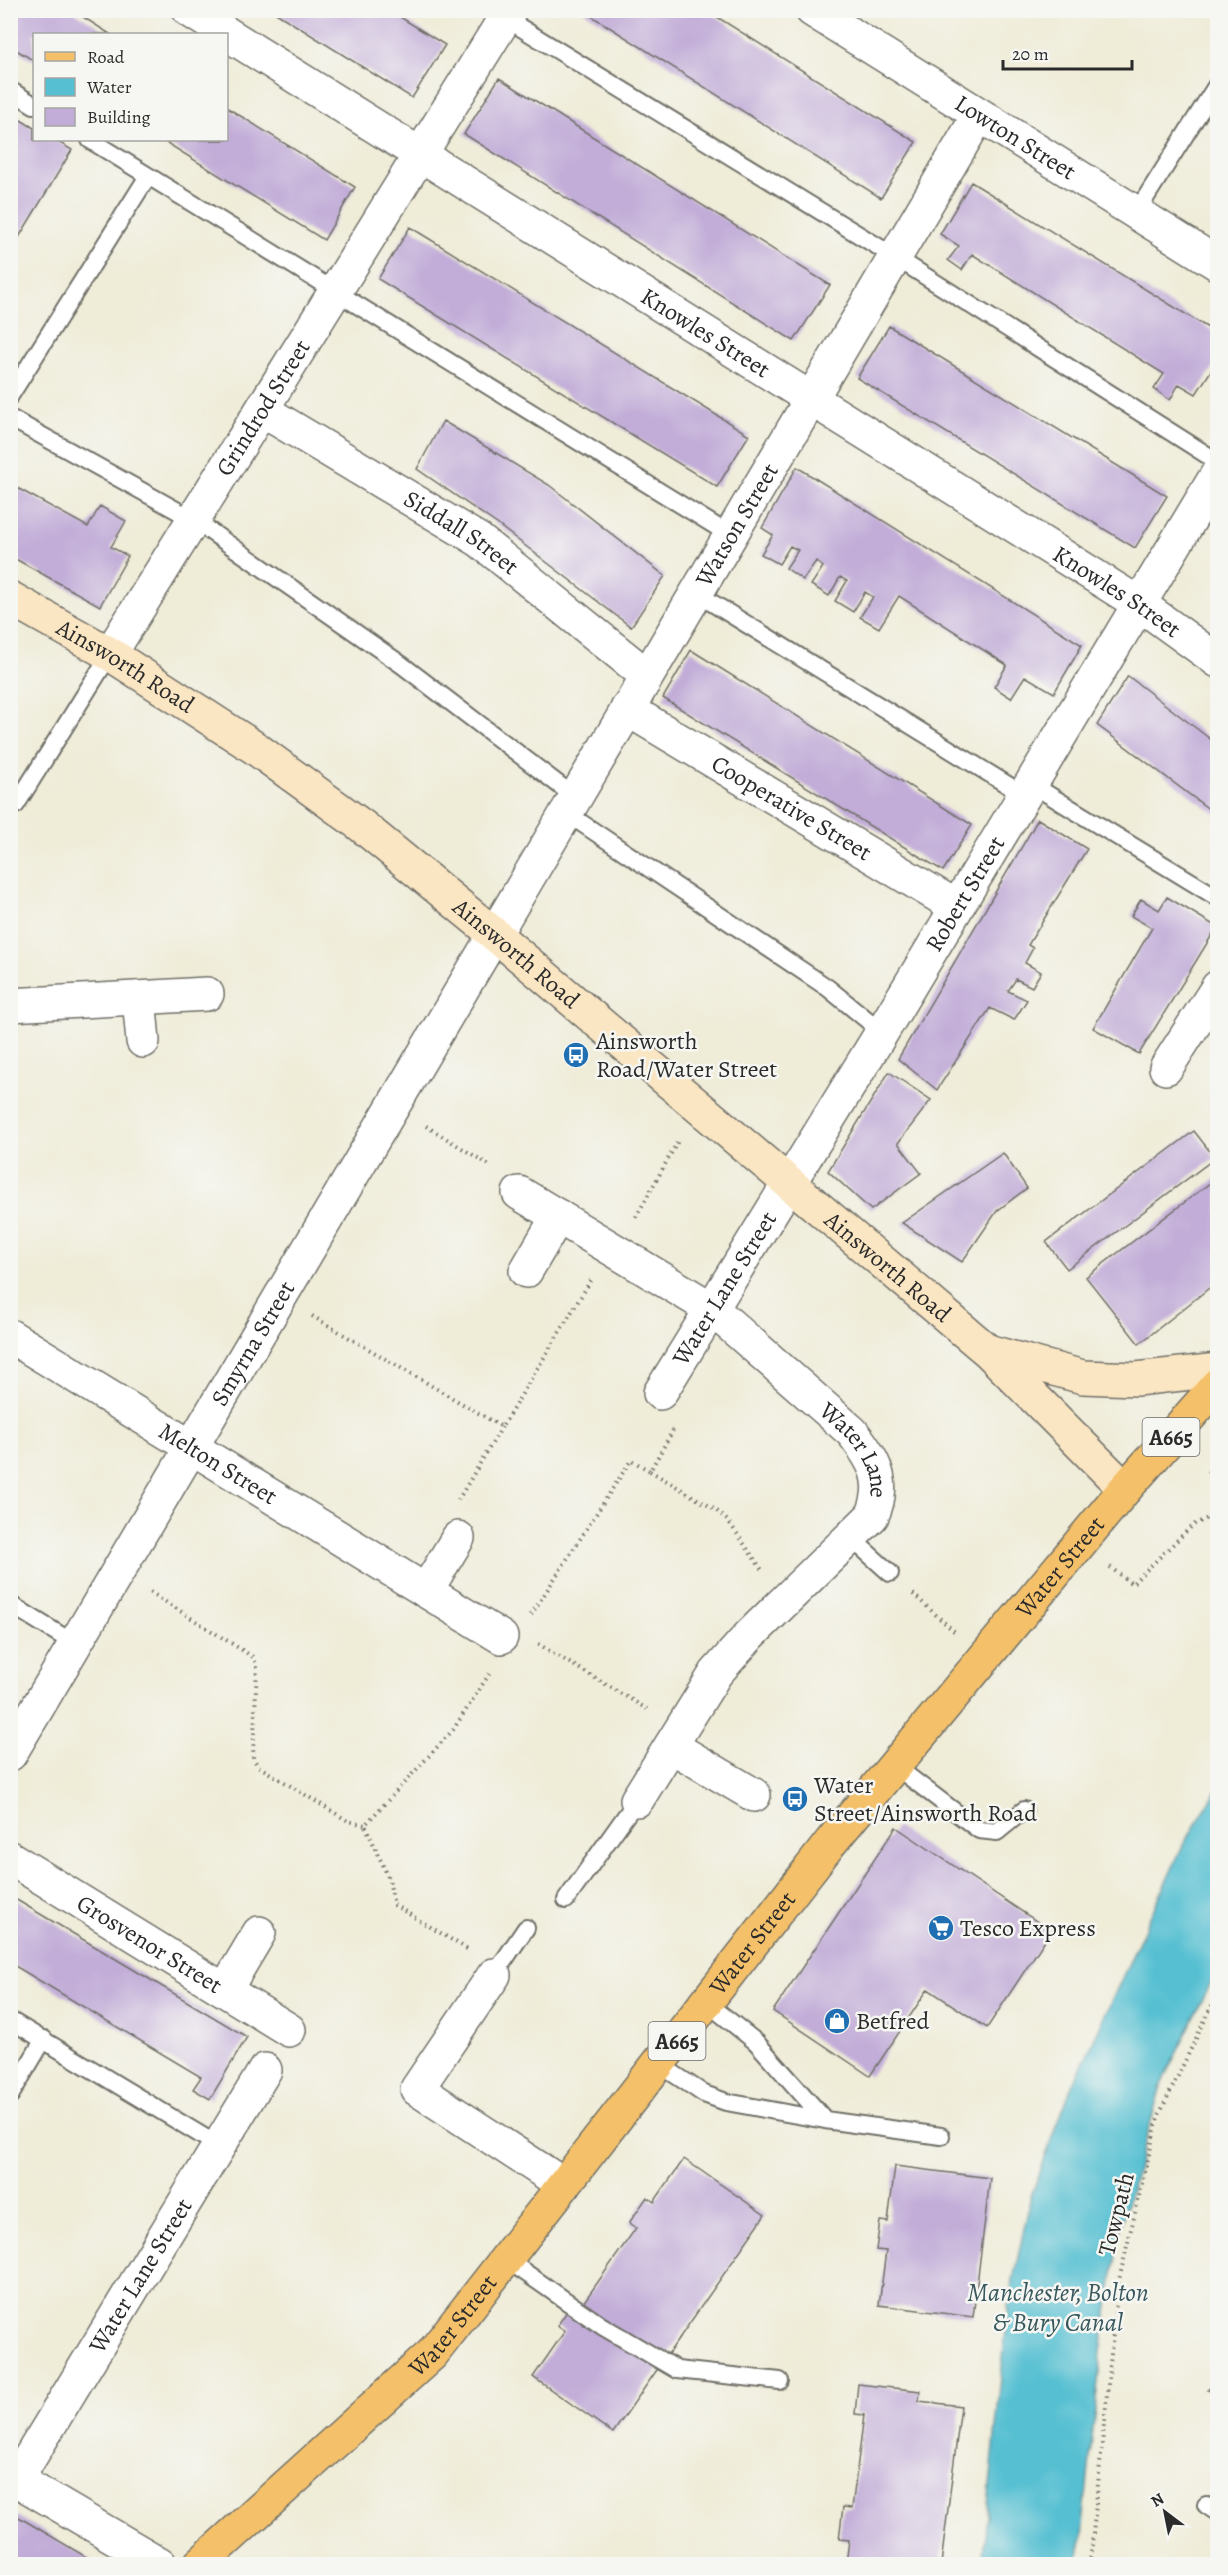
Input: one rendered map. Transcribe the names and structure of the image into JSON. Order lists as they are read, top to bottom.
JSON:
{
  "streets": {
    "main road": ["Ainsworth Road", "A665", "Water Street"],
    "street": [
      "Lowton Street",
      "Knowles Street",
      "Grindrod Street",
      "Watson Street",
      "Siddall Street",
      "Cooperative Street",
      "Robert Street",
      "Water Lane Street",
      "Smyrna Street",
      "Water Lane",
      "Melton Street",
      "Grosvenor Street"
    ],
    "path": ["Towpath"]
  },
  "crossings": [
    ["Lowton Street", "Watson Street"],
    ["Knowles Street", "Grindrod Street"],
    ["Knowles Street", "Watson Street"],
    ["Knowles Street", "Robert Street"],
    ["Grindrod Street", "Siddall Street"],
    ["Grindrod Street", "Ainsworth Road"],
    ["Watson Street", "Siddall Street"],
    ["Watson Street", "Ainsworth Road"],
    ["Watson Street", "Cooperative Street"],
    ["Watson Street", "Smyrna Street"],
    ["Ainsworth Road", "Robert Street"],
    ["Ainsworth Road", "Water Lane Street"],
    ["Ainsworth Road", "Smyrna Street"],
    ["Ainsworth Road", "Water Street"],
    ["Cooperative Street", "Robert Street"],
    ["Robert Street", "Water Lane Street"],
    ["Water Lane Street", "Water Lane"],
    ["Smyrna Street", "Melton Street"]
  ],
  "water": ["Manchester, Bolton & Bury Canal"],
  "places": {
    "bus stop": ["Ainsworth Road/Water Street", "Water Street/Ainsworth Road"],
    "supermarket": ["Tesco Express"],
    "shop": ["Betfred"]
  },
  "legend": ["Road", "Water", "Building"],
  "scale_bar": "20 m",
  "north": "top left"
}
